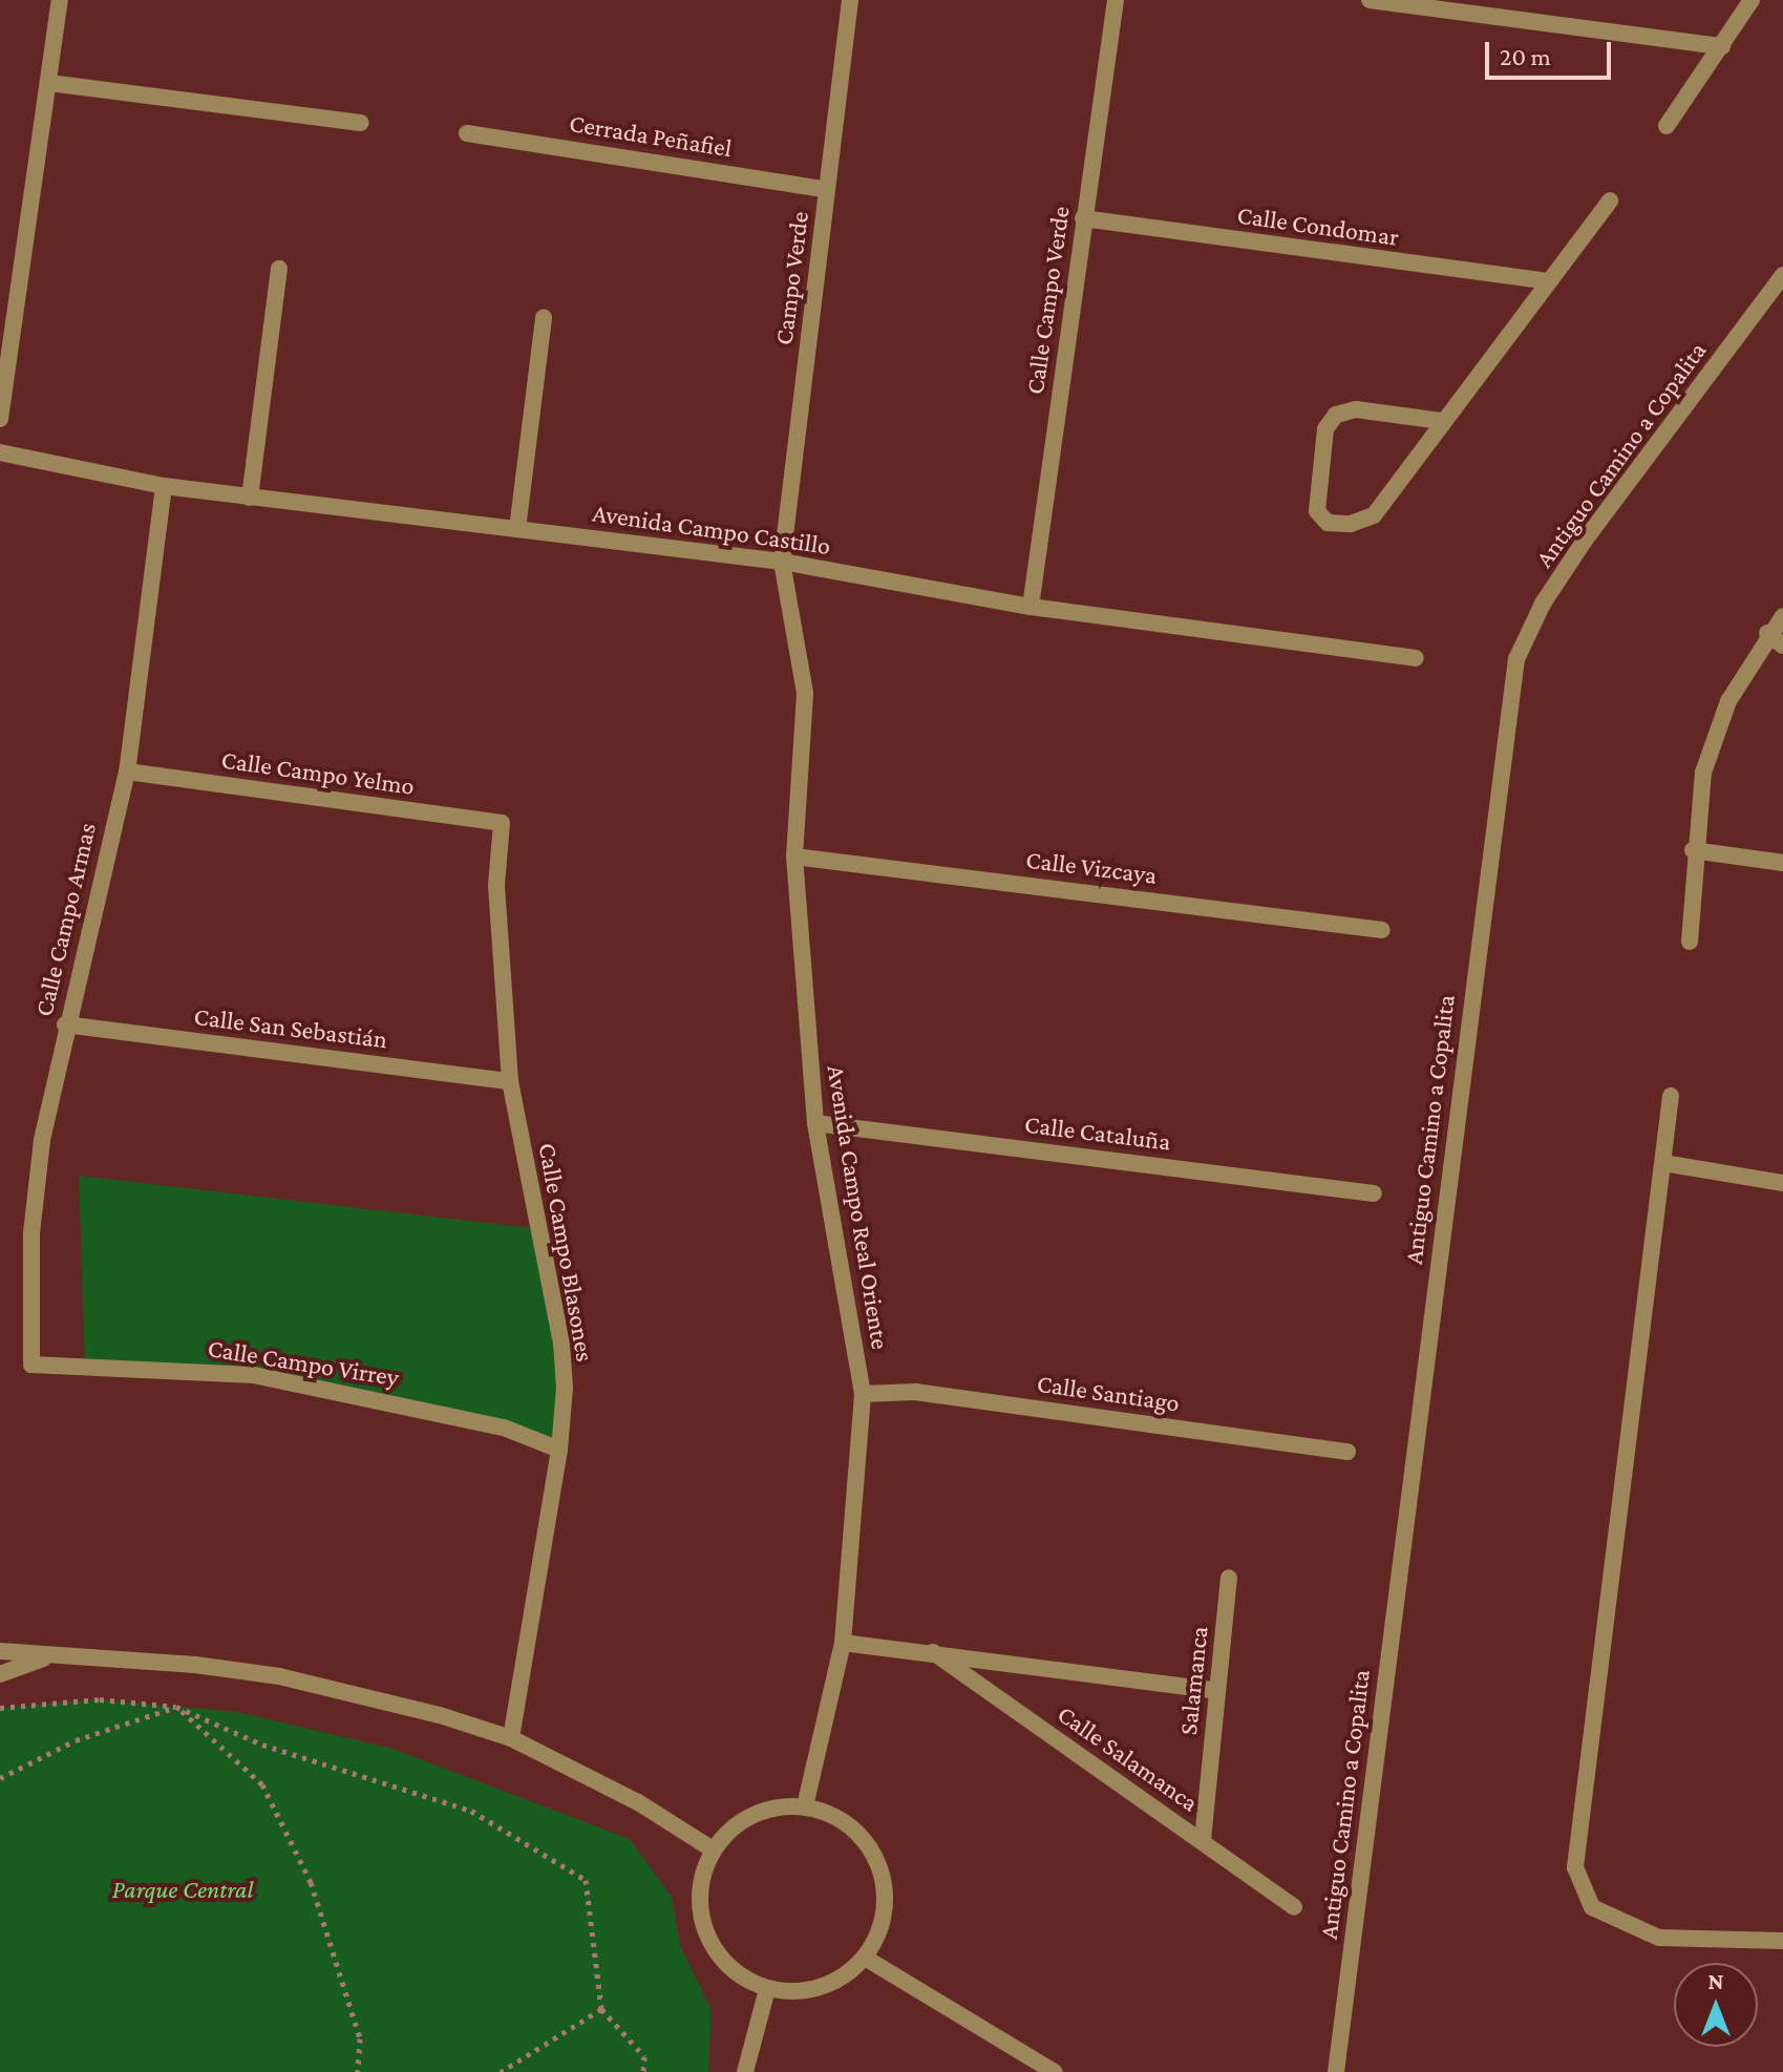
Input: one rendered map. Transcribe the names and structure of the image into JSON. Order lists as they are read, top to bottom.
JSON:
{
  "streets": {
    "street": [
      "Cerrada Peñafiel",
      "Calle Condomar",
      "Campo Verde",
      "Calle Campo Verde",
      "Antiguo Camino a Copalita",
      "Avenida Campo Castillo",
      "Calle Campo Yelmo",
      "Calle Vizcaya",
      "Calle Campo Armas",
      "Calle San Sebastián",
      "Calle Cataluña",
      "Avenida Campo Real Oriente",
      "Calle Campo Blasones",
      "Calle Campo Virrey",
      "Calle Santiago",
      "Salamanca",
      "Calle Salamanca"
    ]
  },
  "crossings": [
    ["Cerrada Peñafiel", "Campo Verde"],
    ["Calle Condomar", "Calle Campo Verde"],
    ["Campo Verde", "Avenida Campo Castillo"],
    ["Campo Verde", "Avenida Campo Real Oriente"],
    ["Calle Campo Verde", "Avenida Campo Castillo"],
    ["Avenida Campo Castillo", "Calle Campo Armas"],
    ["Avenida Campo Castillo", "Avenida Campo Real Oriente"],
    ["Calle Campo Yelmo", "Calle Campo Armas"],
    ["Calle Campo Yelmo", "Calle Campo Blasones"],
    ["Calle Vizcaya", "Avenida Campo Real Oriente"],
    ["Calle Campo Armas", "Calle San Sebastián"],
    ["Calle Campo Armas", "Calle Campo Virrey"],
    ["Calle San Sebastián", "Calle Campo Blasones"],
    ["Calle Cataluña", "Avenida Campo Real Oriente"],
    ["Avenida Campo Real Oriente", "Calle Santiago"],
    ["Avenida Campo Real Oriente", "Calle Salamanca"],
    ["Calle Campo Blasones", "Calle Campo Virrey"],
    ["Salamanca", "Calle Salamanca"]
  ],
  "parks": ["Parque Central"],
  "scale_bar": "20 m",
  "north": "top"
}
